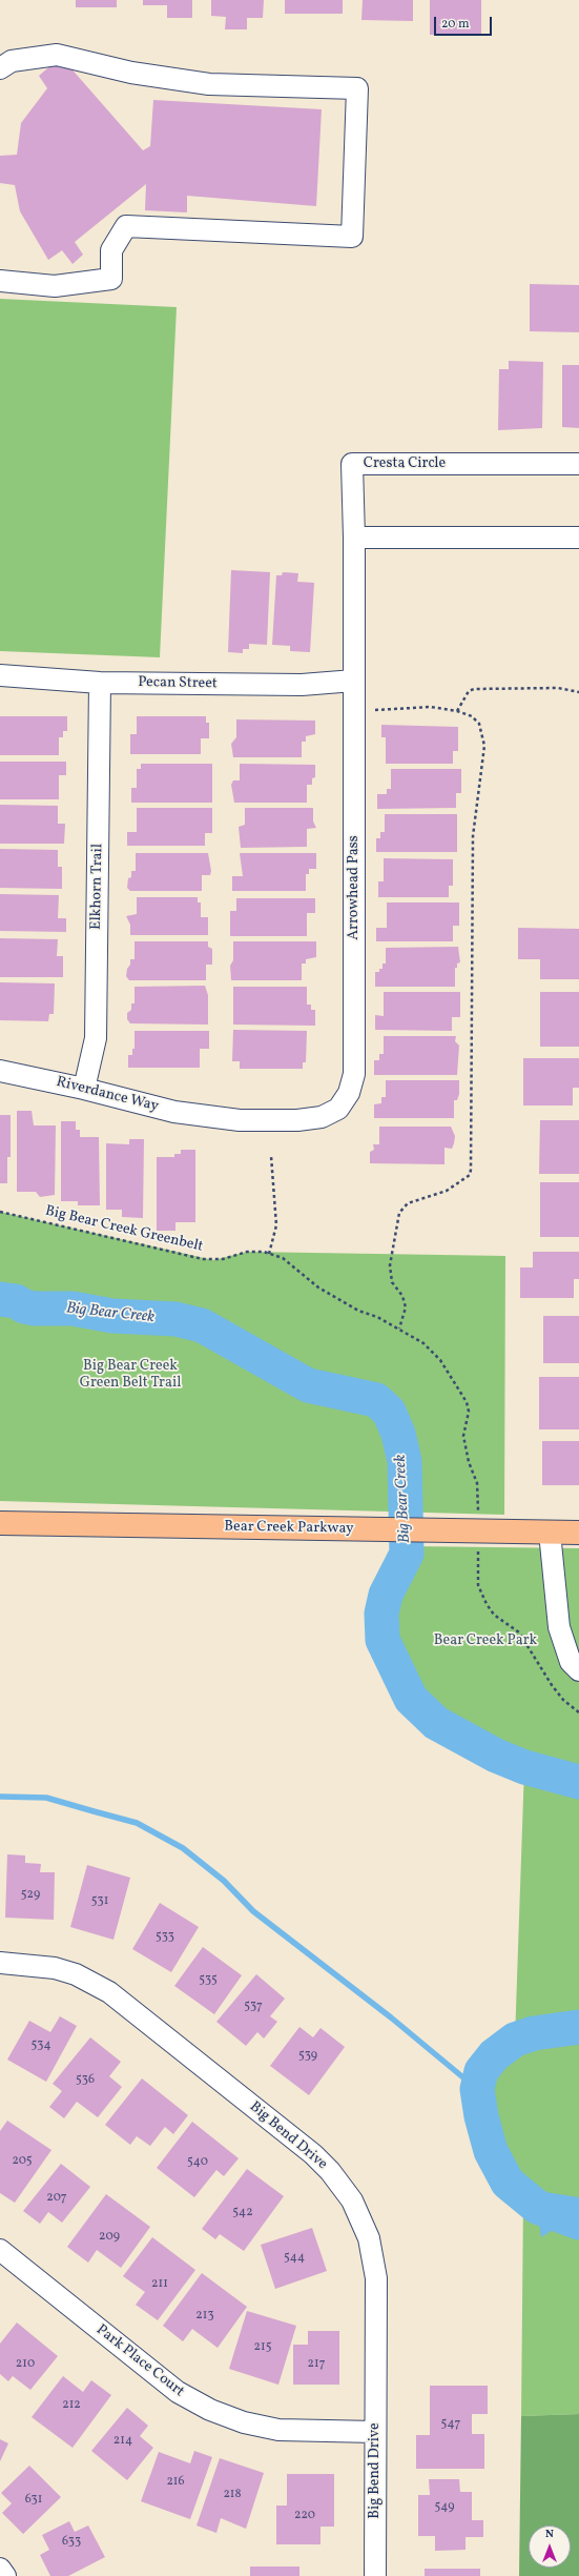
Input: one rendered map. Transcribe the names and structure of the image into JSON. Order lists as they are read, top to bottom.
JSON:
{
  "streets": {
    "main road": ["Bear Creek Parkway"],
    "street": [
      "Cresta Circle",
      "Pecan Street",
      "Elkhorn Trail",
      "Arrowhead Pass",
      "Riverdance Way",
      "Big Bend Drive",
      "Park Place Court"
    ],
    "path": ["Big Bear Creek Greenbelt"]
  },
  "crossings": [
    ["Cresta Circle", "Arrowhead Pass"],
    ["Pecan Street", "Elkhorn Trail"],
    ["Pecan Street", "Arrowhead Pass"],
    ["Elkhorn Trail", "Riverdance Way"],
    ["Arrowhead Pass", "Riverdance Way"],
    ["Big Bear Creek Greenbelt", "Bear Creek Parkway"],
    ["Big Bend Drive", "Park Place Court"]
  ],
  "water": ["Big Bear Creek"],
  "parks": ["Big Bear Creek Green Belt Trail", "Bear Creek Park"],
  "house_numbers": [
    "529",
    "531",
    "533",
    "535",
    "537",
    "534",
    "539",
    "536",
    "205",
    "540",
    "207",
    "542",
    "209",
    "544",
    "211",
    "213",
    "215",
    "210",
    "217",
    "212",
    "547",
    "214",
    "216",
    "218",
    "631",
    "549",
    "220",
    "633"
  ],
  "scale_bar": "20 m",
  "north": "top"
}
